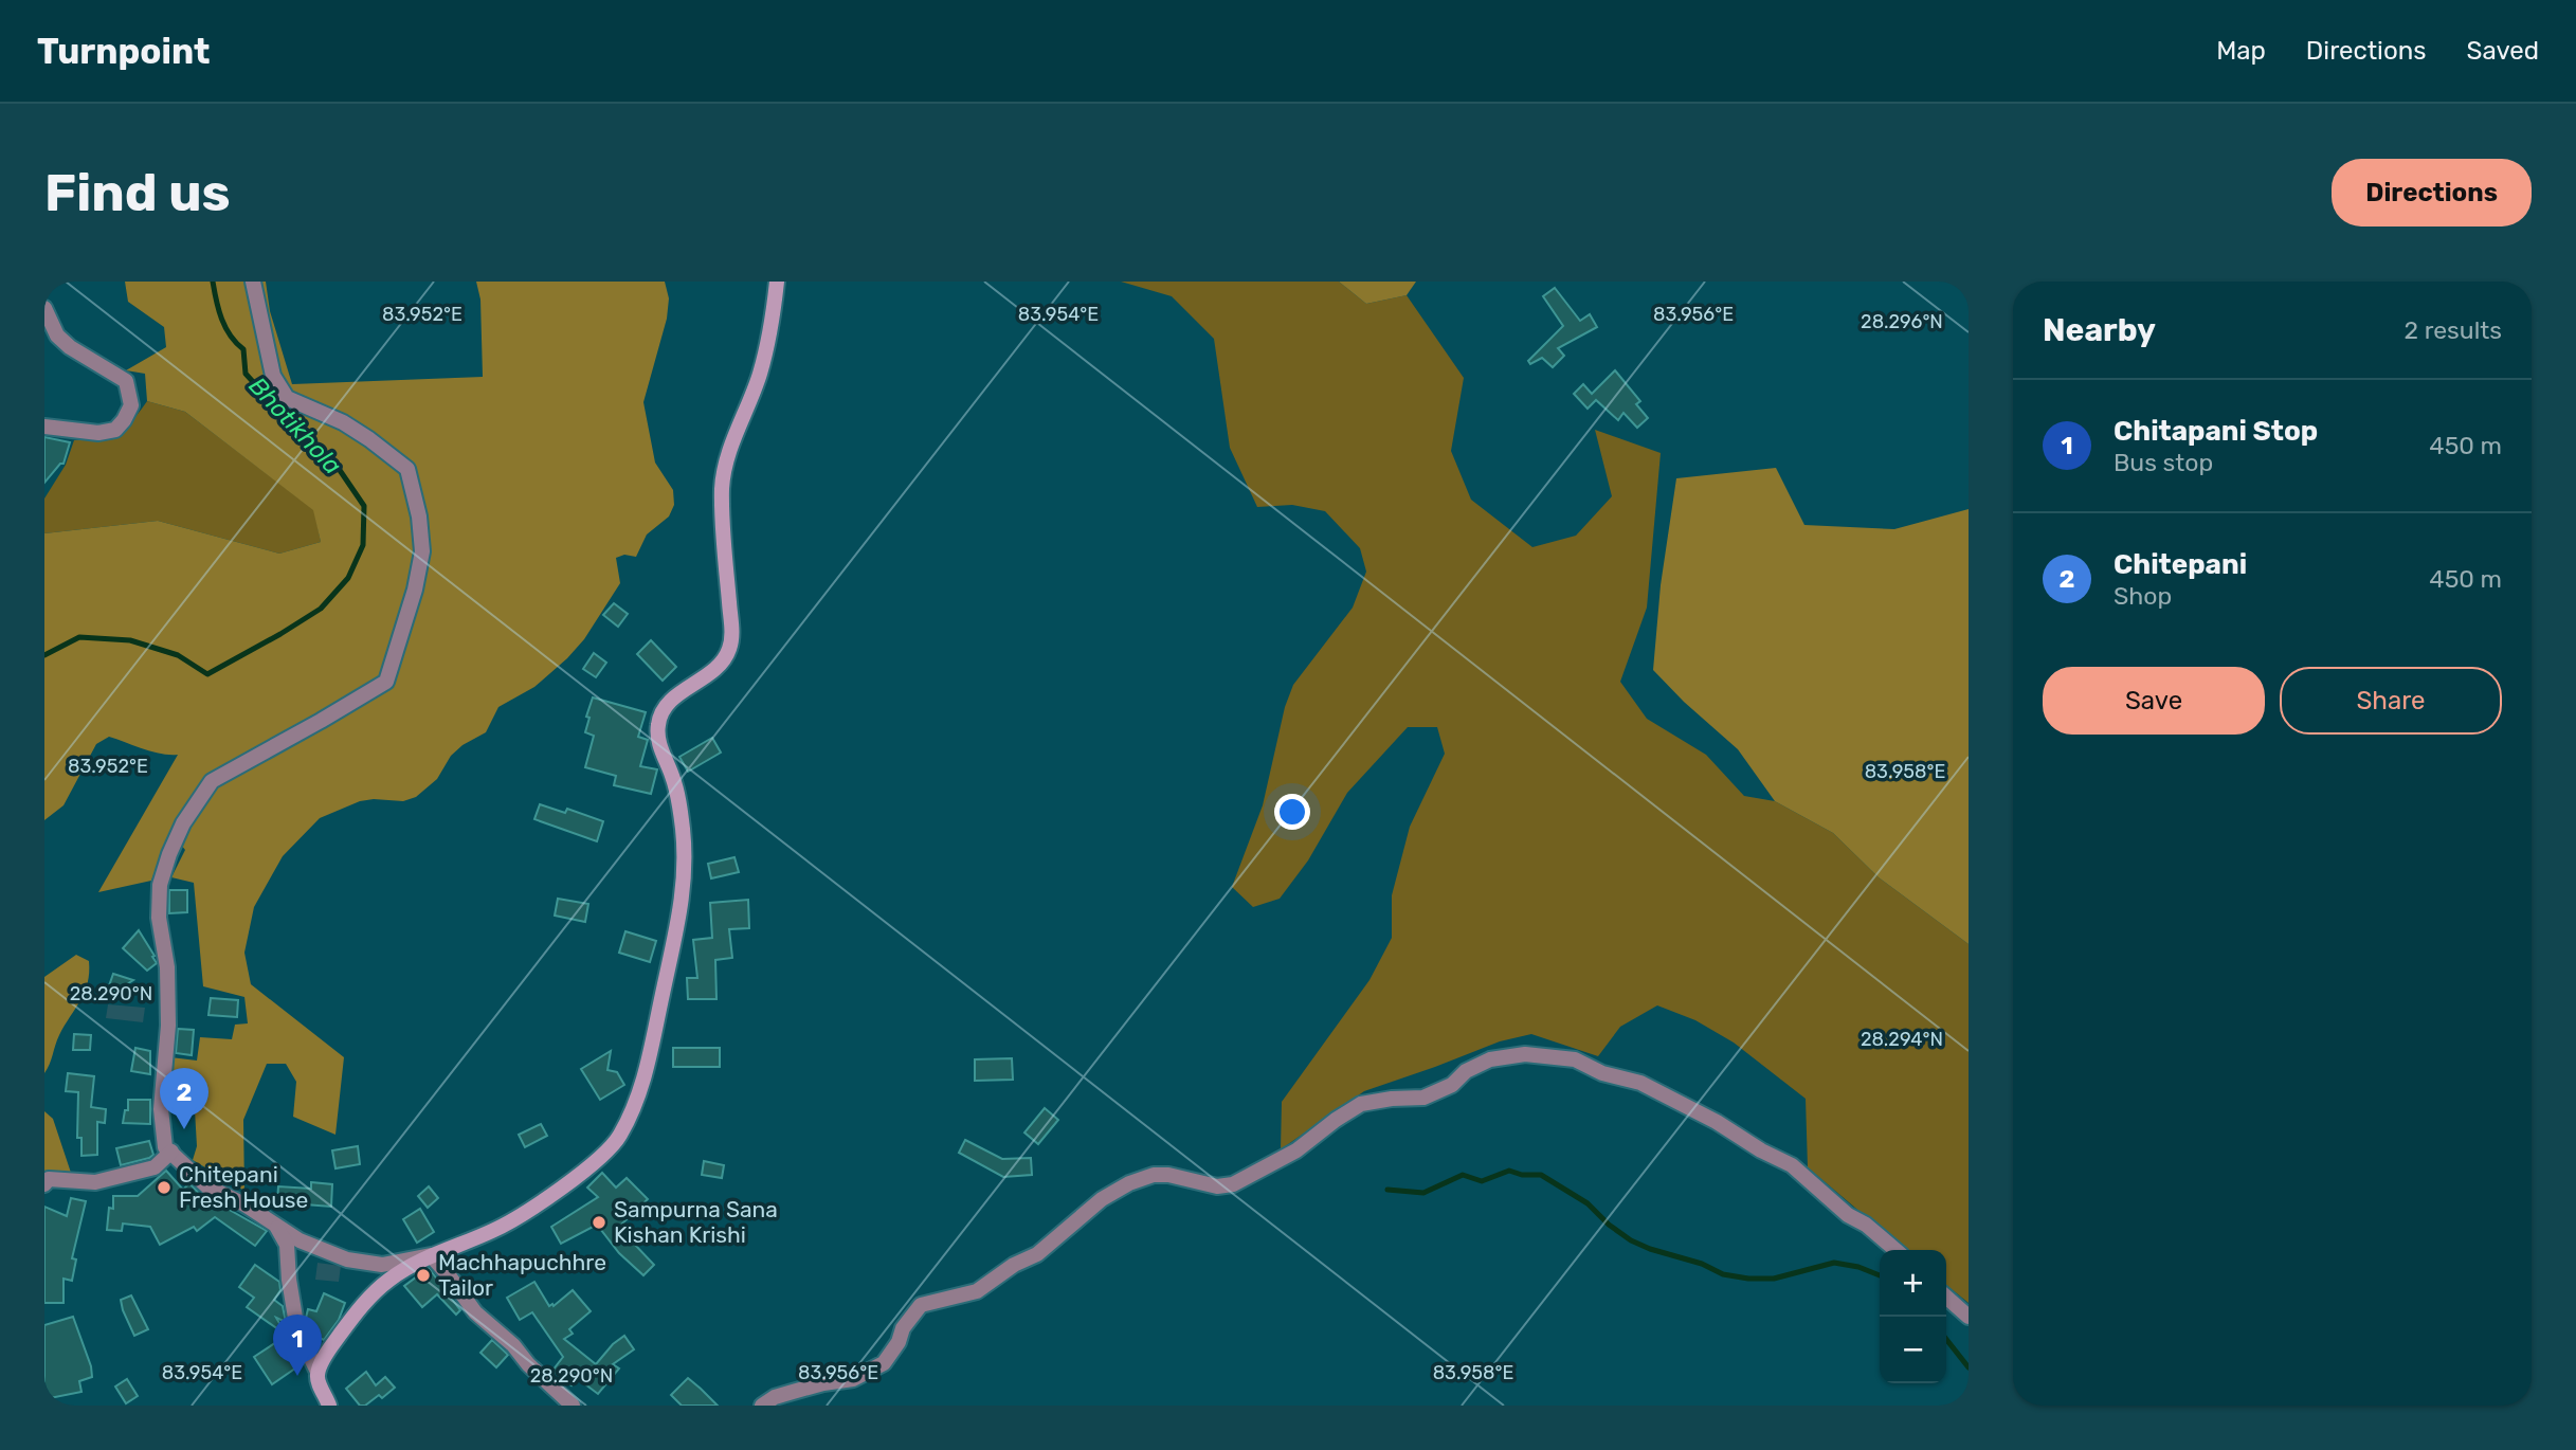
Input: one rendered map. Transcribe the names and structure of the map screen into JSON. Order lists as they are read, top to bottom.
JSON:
{
  "water": ["Bhotikhola"],
  "places": ["Chitepani Fresh House", "Sampurna Sana Kishan Krishi", "Machhapuchhre Tailor"],
  "page": {
    "header": "Turnpoint",
    "nav": ["Map", "Directions", "Saved"],
    "buttons": [
      "Directions",
      ["Save", "Share"]
    ],
    "title": "Find us",
    "heading": ["Nearby", "2 results"],
    "list": [
      {
        "mark": "1",
        "name": "Chitapani Stop",
        "note": "Bus stop",
        "value": "450 m"
      },
      {
        "mark": "2",
        "name": "Chitepani",
        "note": "Shop",
        "value": "450 m"
      }
    ],
    "pins": ["2", "1"],
    "map_buttons": ["+", "−"]
  },
  "coordinates": [
    "83.952°E",
    "83.954°E",
    "83.956°E",
    "28.296°N",
    "83.958°E",
    "28.290°N",
    "28.294°N"
  ]
}
